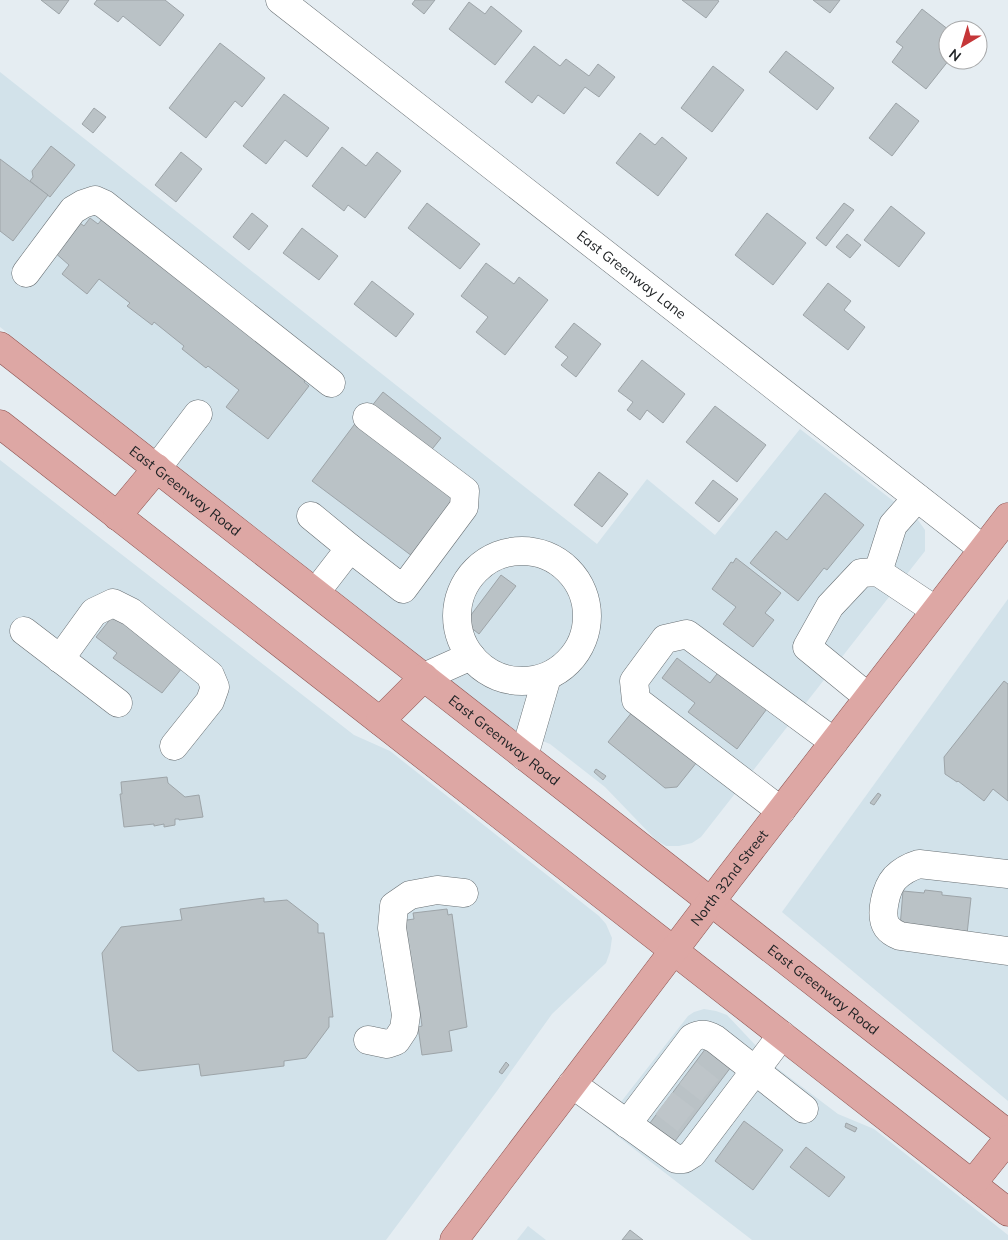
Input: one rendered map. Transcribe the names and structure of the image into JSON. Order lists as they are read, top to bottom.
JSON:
{
  "streets": {
    "main road": ["East Greenway Road", "North 32nd Street"],
    "street": ["East Greenway Lane"]
  },
  "crossings": [
    ["East Greenway Lane", "North 32nd Street"],
    ["East Greenway Road", "North 32nd Street"]
  ],
  "north": "bottom left"
}
